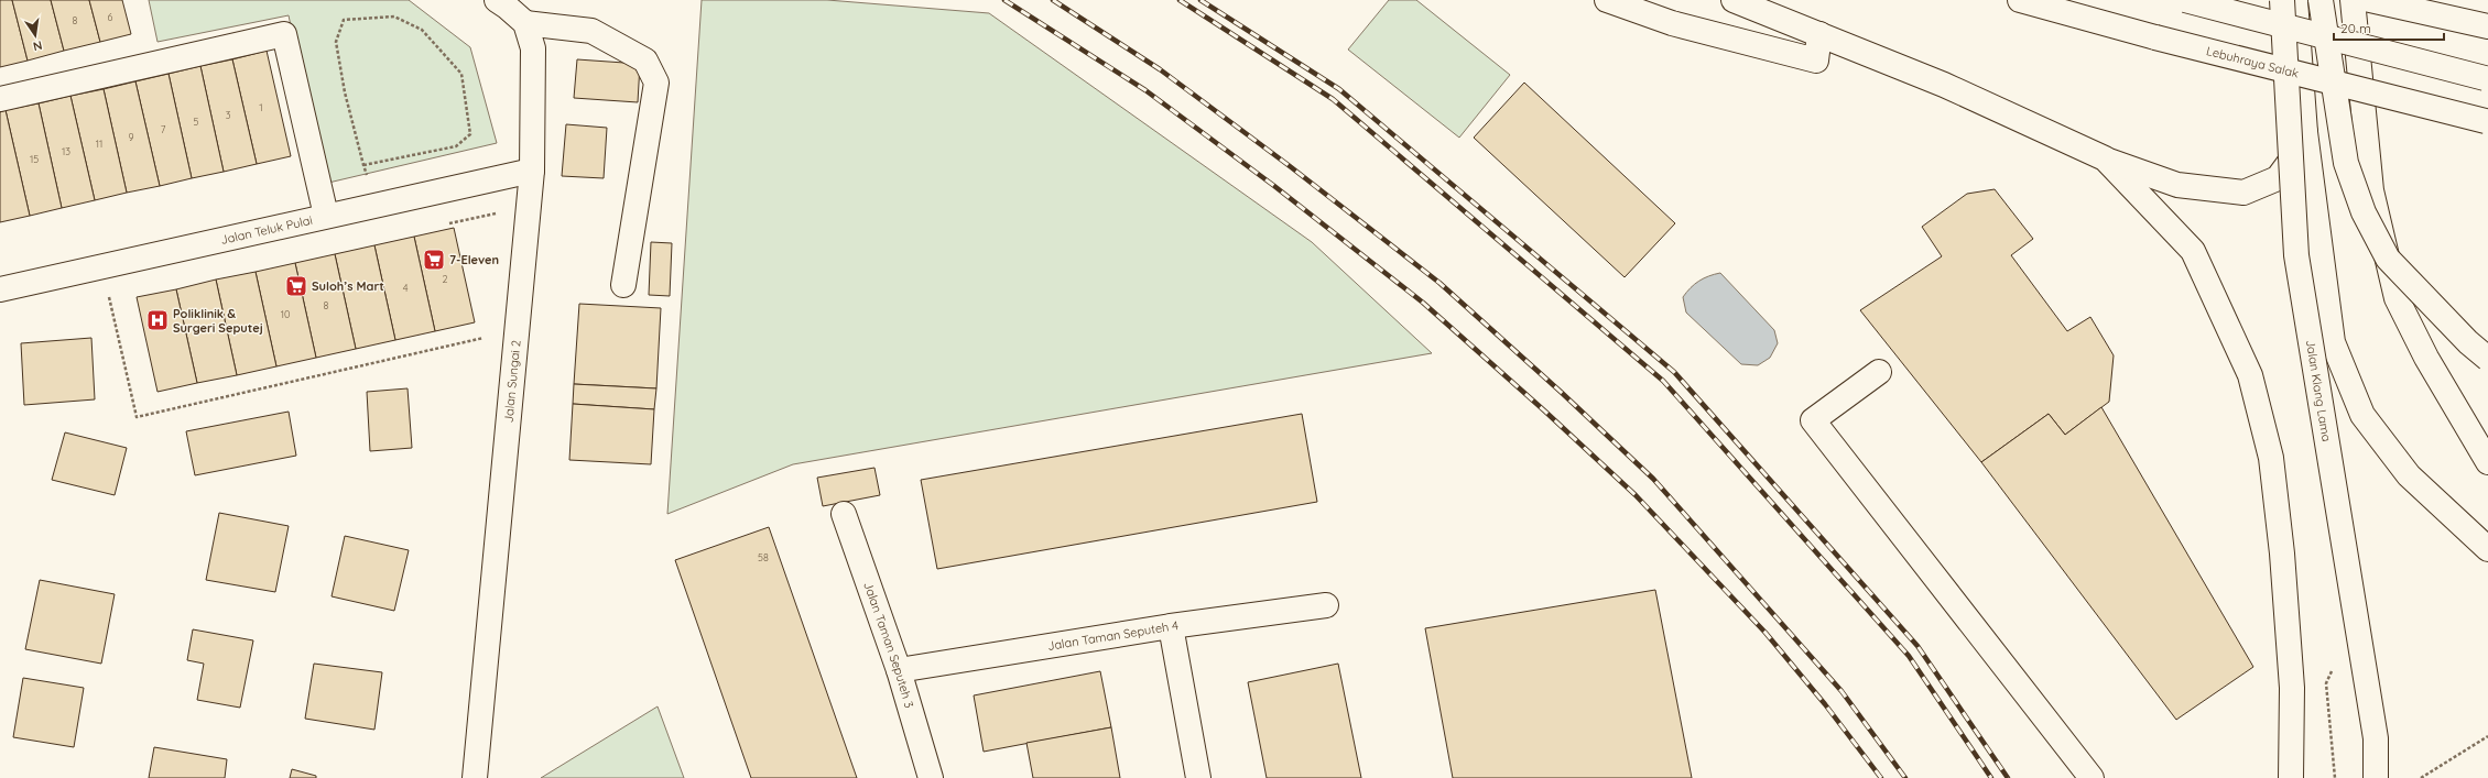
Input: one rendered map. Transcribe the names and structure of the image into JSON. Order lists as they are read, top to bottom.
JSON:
{
  "streets": {
    "main road": [
      "Lebuhraya Salak",
      "Jalan Teluk Pulai",
      "Jalan Sungai 2",
      "Jalan Klang Lama",
      "Jalan Taman Seputeh 4",
      "Jalan Taman Seputeh 3"
    ]
  },
  "crossings": [
    ["Jalan Teluk Pulai", "Jalan Sungai 2"],
    ["Jalan Taman Seputeh 4", "Jalan Taman Seputeh 3"]
  ],
  "places": {
    "supermarket": ["7-Eleven", "Suloh’s Mart"],
    "hospital": ["Poliklinik & Surgeri Seputej"]
  },
  "house_numbers": [
    "6",
    "8",
    "1",
    "3",
    "5",
    "7",
    "9",
    "11",
    "13",
    "15",
    "2",
    "4",
    "8",
    "10",
    "58"
  ],
  "scale_bar": "20 m",
  "north": "bottom"
}
